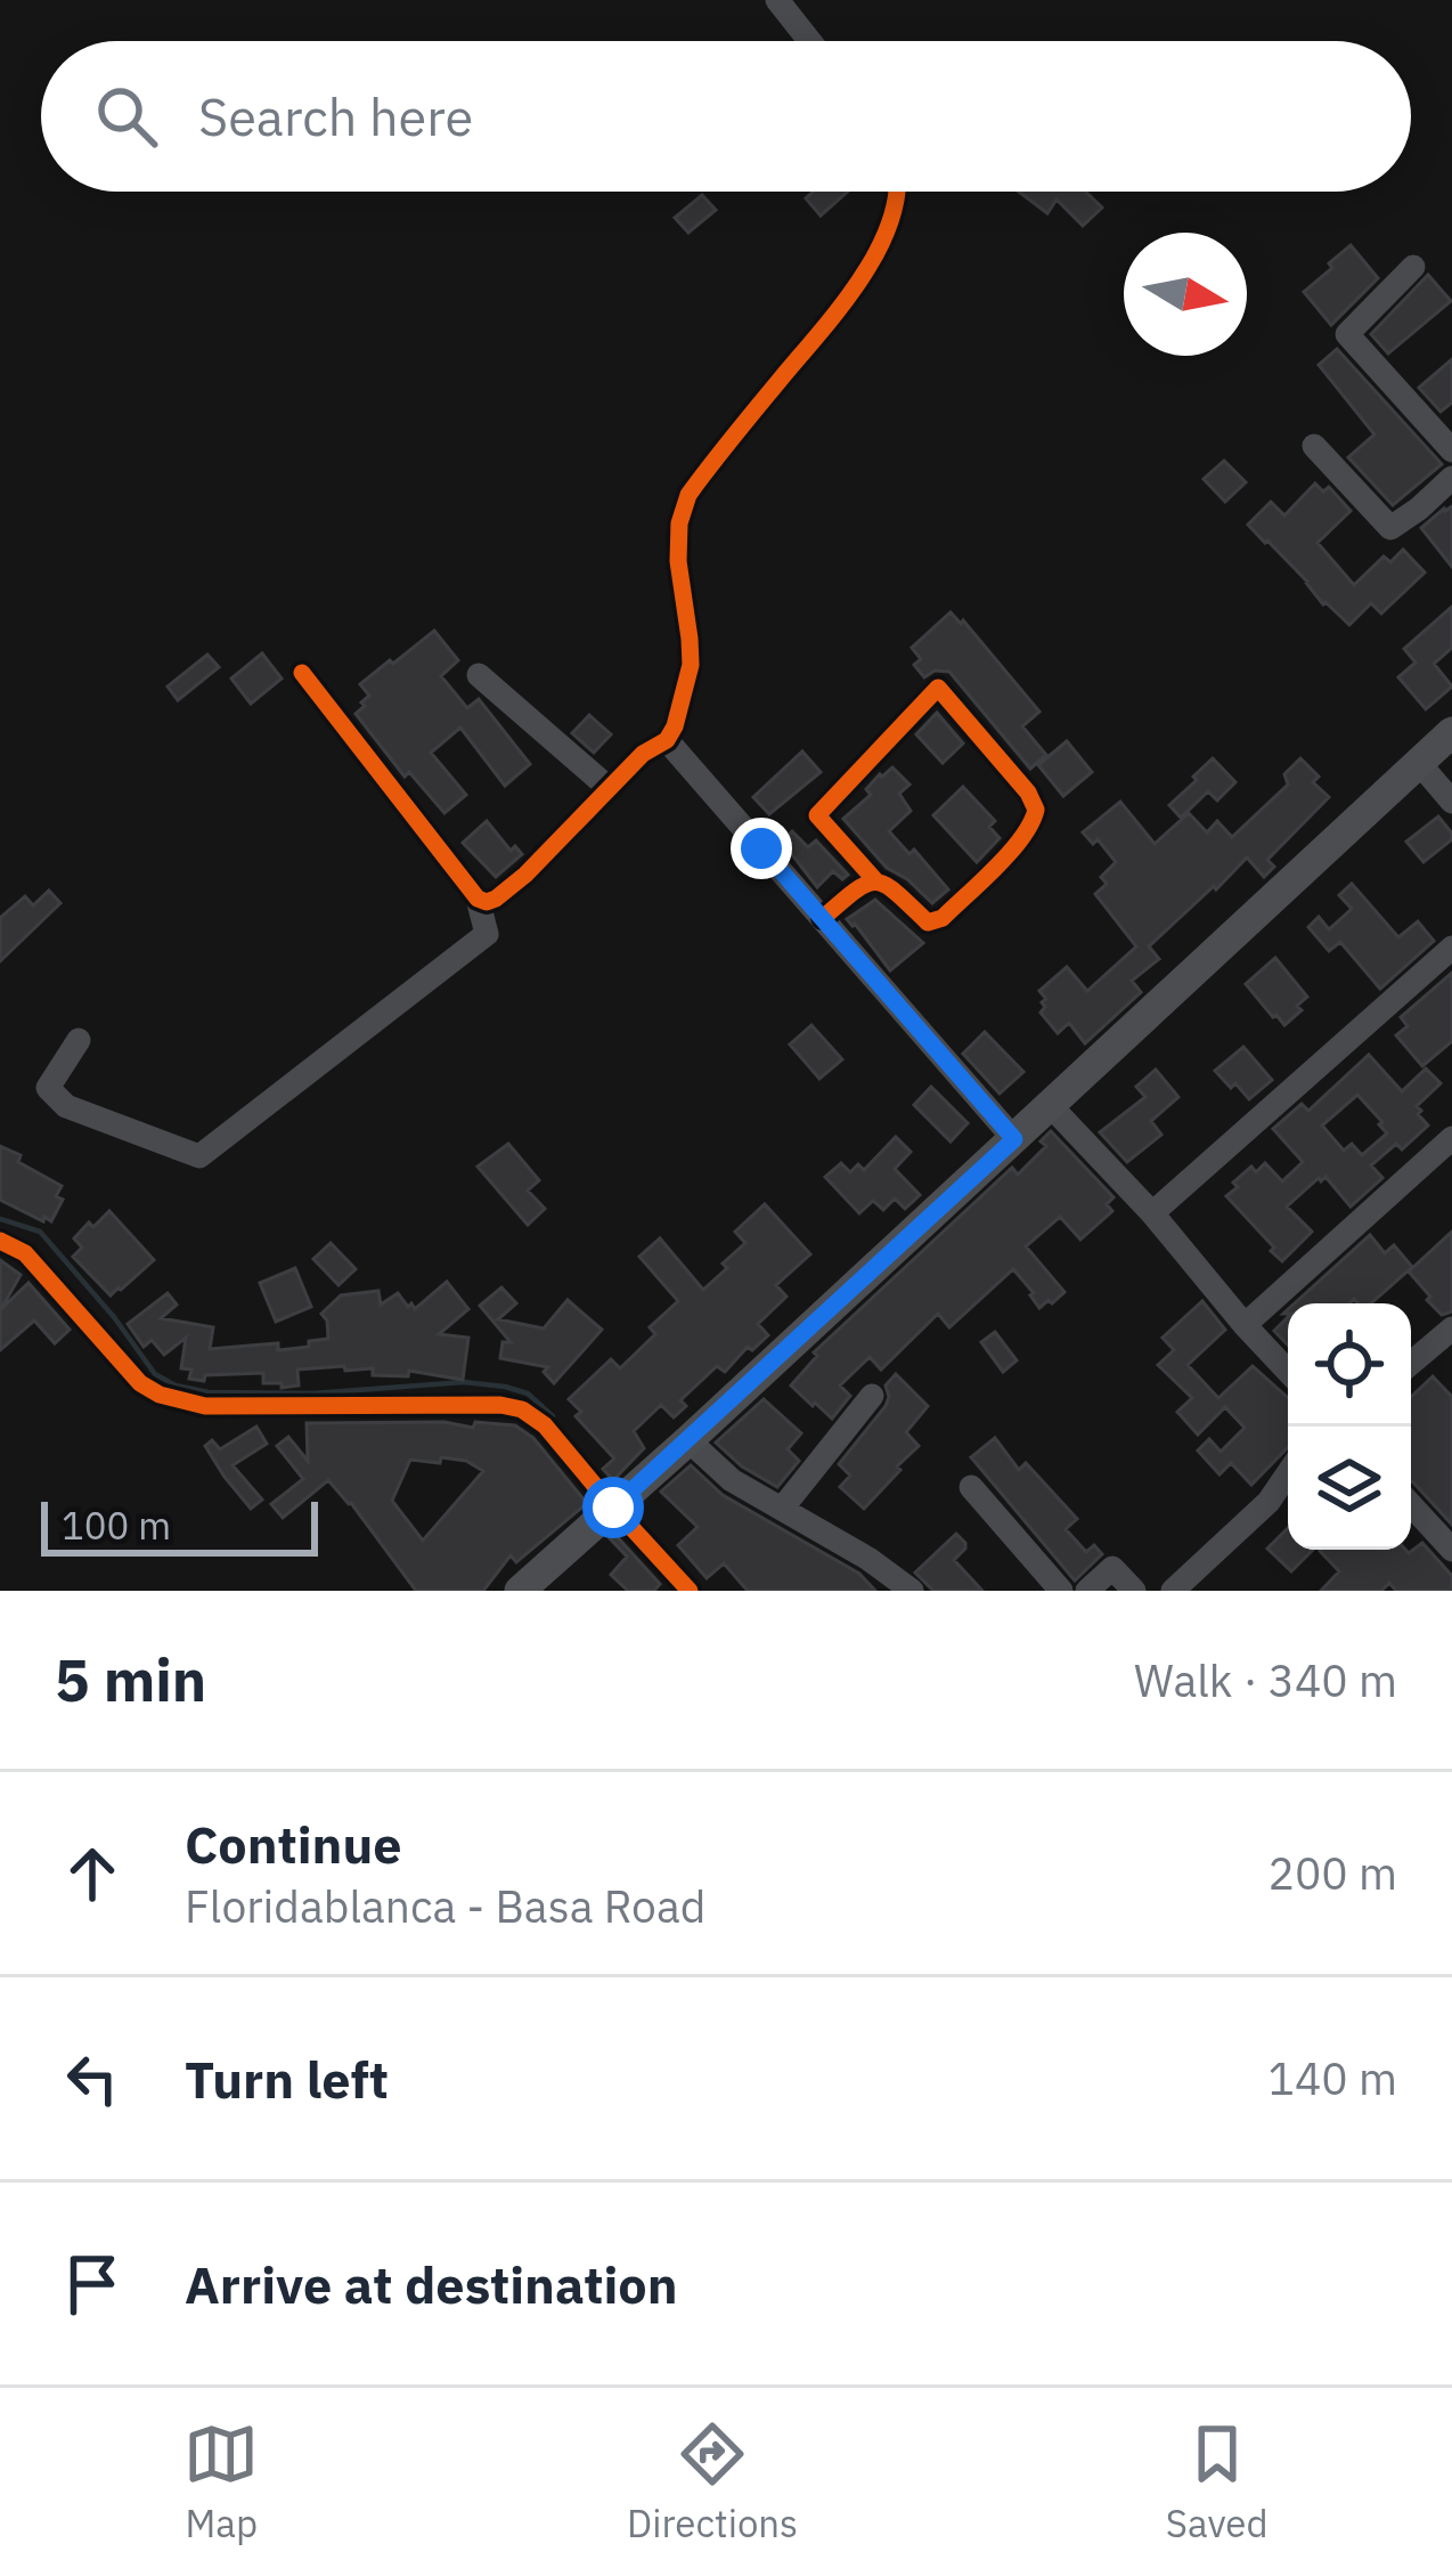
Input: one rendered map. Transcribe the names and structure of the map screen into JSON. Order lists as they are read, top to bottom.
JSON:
{
  "scale_bar": "100 m",
  "north": "right",
  "page": {
    "search": "Search here",
    "scale": "100 m",
    "heading": ["5 min", "Walk · 340 m"],
    "list": [
      ["Continue", "Floridablanca - Basa Road", "200 m"],
      ["Turn left", "140 m"],
      "Arrive at destination"
    ],
    "nav": ["Map", "Directions", "Saved"]
  }
}
